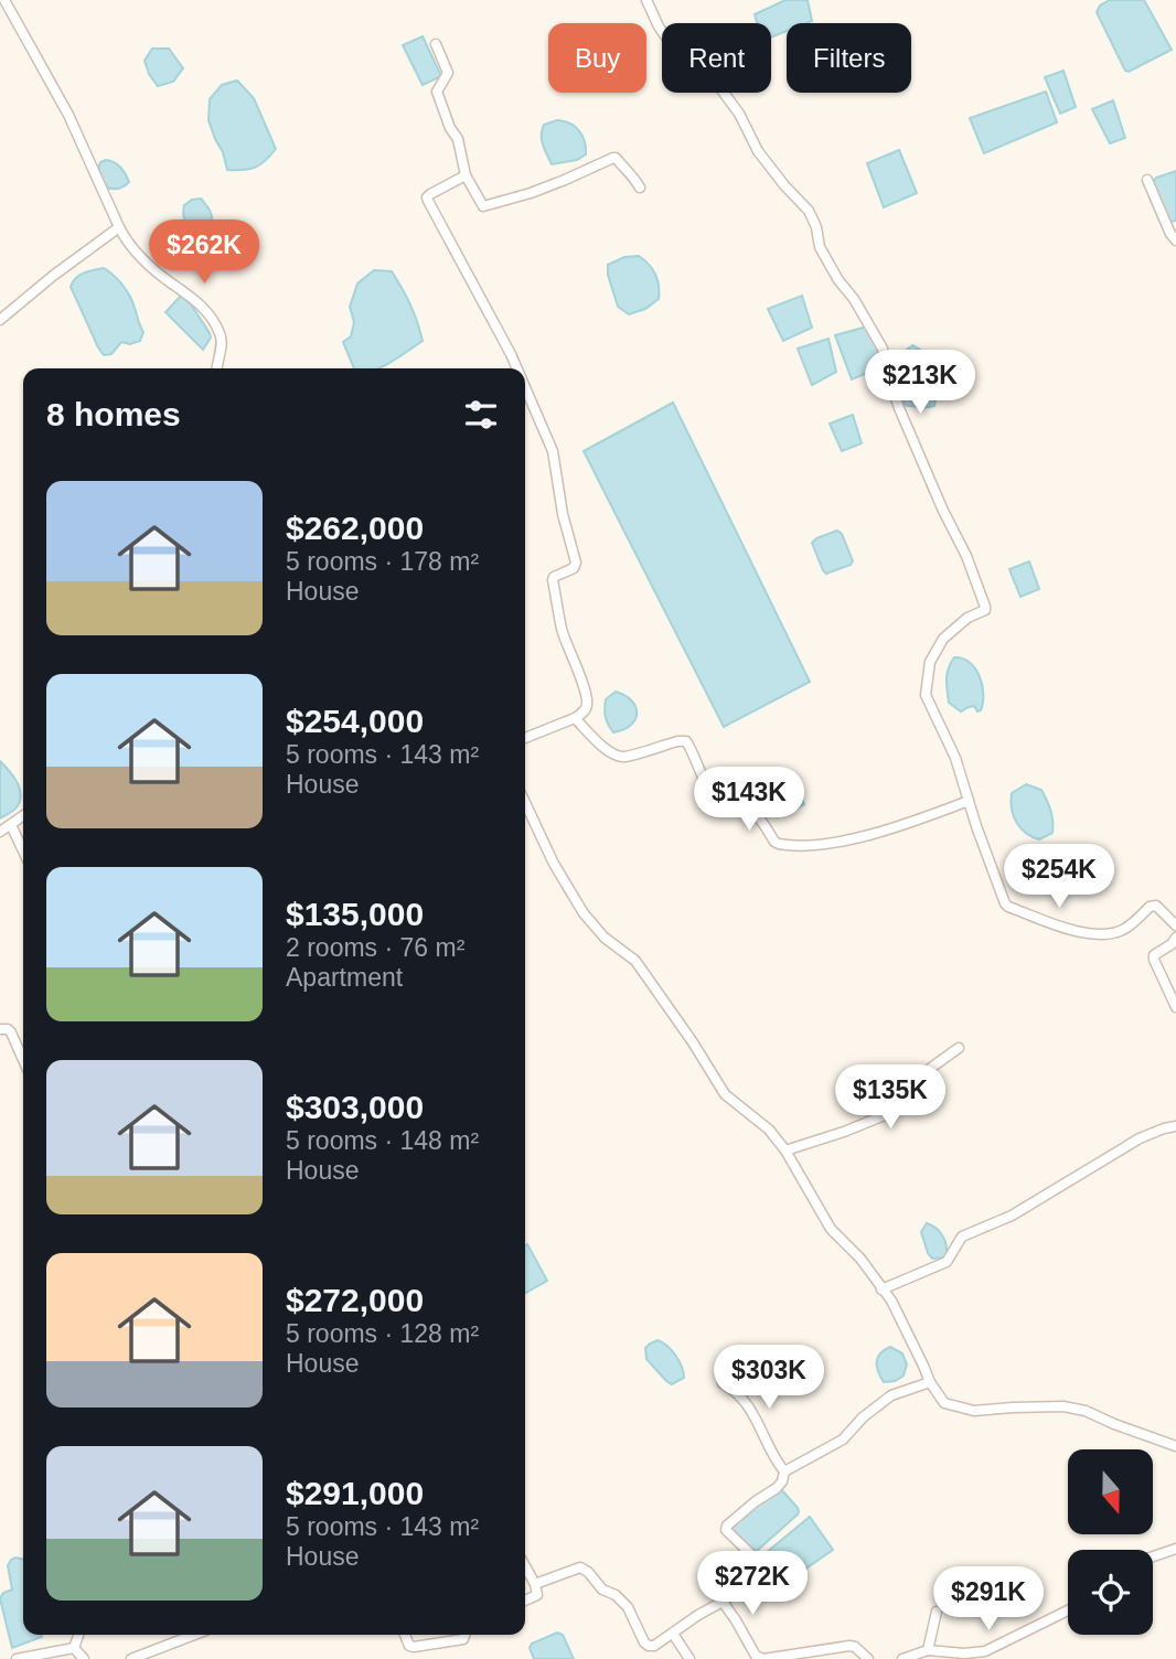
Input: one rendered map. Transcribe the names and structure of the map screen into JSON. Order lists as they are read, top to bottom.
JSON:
{
  "north": "bottom",
  "page": {
    "chip": ["Buy", "Rent", "Filters"],
    "price": [
      "$262K",
      "$213K",
      "$143K",
      "$254K",
      "$135K",
      "$303K",
      "$272K",
      "$291K"
    ],
    "heading": "8 homes",
    "list": [
      {
        "name": "$262,000",
        "note": "5 rooms · 178 m² · House"
      },
      {
        "name": "$254,000",
        "note": "5 rooms · 143 m² · House"
      },
      {
        "name": "$135,000",
        "note": "2 rooms · 76 m² · Apartment"
      },
      {
        "name": "$303,000",
        "note": "5 rooms · 148 m² · House"
      },
      {
        "name": "$272,000",
        "note": "5 rooms · 128 m² · House"
      },
      {
        "name": "$291,000",
        "note": "5 rooms · 143 m² · House"
      }
    ]
  }
}
